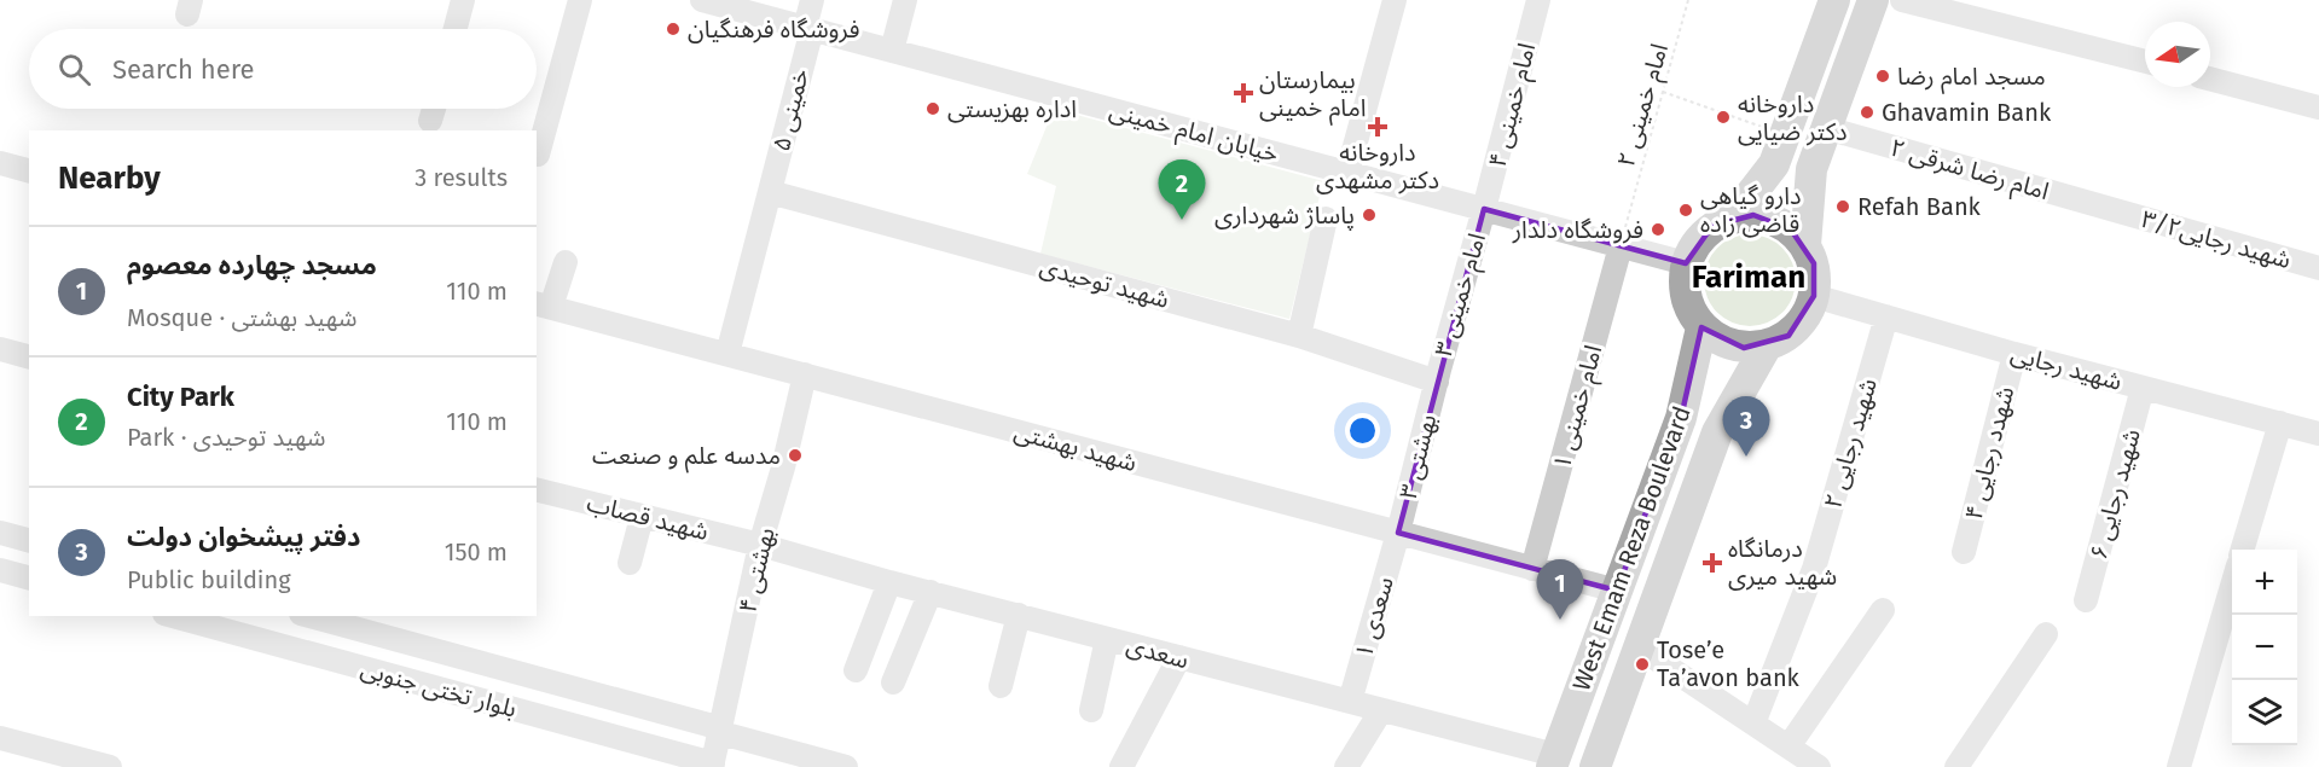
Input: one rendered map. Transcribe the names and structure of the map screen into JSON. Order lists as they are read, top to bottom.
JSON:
{
  "streets": {
    "main road": ["West Emam Reza Boulevard"],
    "street": [
      "امام خمینی ۴",
      "خمینی ۵",
      "خیابان امام خمینی",
      "امام رضا شرقی ۲",
      "شهید رجایی۳/۲",
      "شهید توحیدی",
      "امام خمینی ۳",
      "شهید رجایی",
      "امام خمینی ۱",
      "شهید رجایی ۲",
      "شهید بهشتی",
      "شهدد رجایی ۴",
      "بهشتی ۳",
      "شهید رجایی ۶",
      "شهید قصاب",
      "بهشتی ۴",
      "سعدی ۱",
      "سعدی",
      "بلوار تختی جنوبی"
    ],
    "path": ["امام خمینی ۲"]
  },
  "crossings": [
    ["امام خمینی ۴", "خیابان امام خمینی"],
    ["امام خمینی ۴", "امام خمینی ۳"],
    ["خمینی ۵", "خیابان امام خمینی"],
    ["خمینی ۵", "شهید توحیدی"],
    ["خمینی ۵", "شهید بهشتی"],
    ["خیابان امام خمینی", "امام خمینی ۳"],
    ["خیابان امام خمینی", "شهید رجایی"],
    ["خیابان امام خمینی", "امام خمینی ۱"],
    ["خیابان امام خمینی", "West Emam Reza Boulevard"],
    ["امام رضا شرقی ۲", "شهید رجایی۳/۲"],
    ["شهید توحیدی", "امام خمینی ۳"],
    ["شهید توحیدی", "بهشتی ۳"],
    ["امام خمینی ۳", "بهشتی ۳"],
    ["شهید رجایی", "شهید رجایی ۲"],
    ["شهید رجایی", "شهدد رجایی ۴"],
    ["شهید رجایی", "شهید رجایی ۶"],
    ["شهید رجایی", "West Emam Reza Boulevard"],
    ["امام خمینی ۱", "شهید بهشتی"],
    ["شهید بهشتی", "بهشتی ۳"],
    ["شهید بهشتی", "West Emam Reza Boulevard"],
    ["شهید بهشتی", "بهشتی ۴"],
    ["شهید بهشتی", "سعدی ۱"],
    ["بهشتی ۳", "سعدی ۱"],
    ["شهید قصاب", "بهشتی ۴"],
    ["شهید قصاب", "سعدی"],
    ["West Emam Reza Boulevard", "سعدی"],
    ["بهشتی ۴", "سعدی"],
    ["بهشتی ۴", "بلوار تختی جنوبی"],
    ["سعدی ۱", "سعدی"]
  ],
  "districts": ["Fariman"],
  "places": {
    "other": [
      "فروشگاه فرهنگیان",
      "مسجد امام رضا",
      "اداره بهزیستی",
      "Ghavamin Bank",
      "داروخانه دکتر ضیایی",
      "Refah Bank",
      "دارو گیاهی قاضی زاده",
      "پاساژ شهرداری",
      "فروشگاه دلدار",
      "مدسه علم و صنعت",
      "Tose’e Ta’avon bank"
    ],
    "health": ["بیمارستان امام خمینی", "داروخانه دکتر مشهدی", "درمانگاه شهید میری"]
  },
  "north": "left",
  "page": {
    "search": "Search here",
    "heading": ["Nearby", "3 results"],
    "pins": ["2", "3", "1"],
    "list": [
      {
        "mark": "1",
        "name": "مسجد چهارده معصوم",
        "note": "Mosque · شهید بهشتی",
        "value": "110 m"
      },
      {
        "mark": "2",
        "name": "City Park",
        "note": "Park · شهید توحیدی",
        "value": "110 m"
      },
      {
        "mark": "3",
        "name": "دفتر پیشخوان دولت",
        "note": "Public building",
        "value": "150 m"
      }
    ],
    "map_buttons": ["+", "−"]
  }
}
